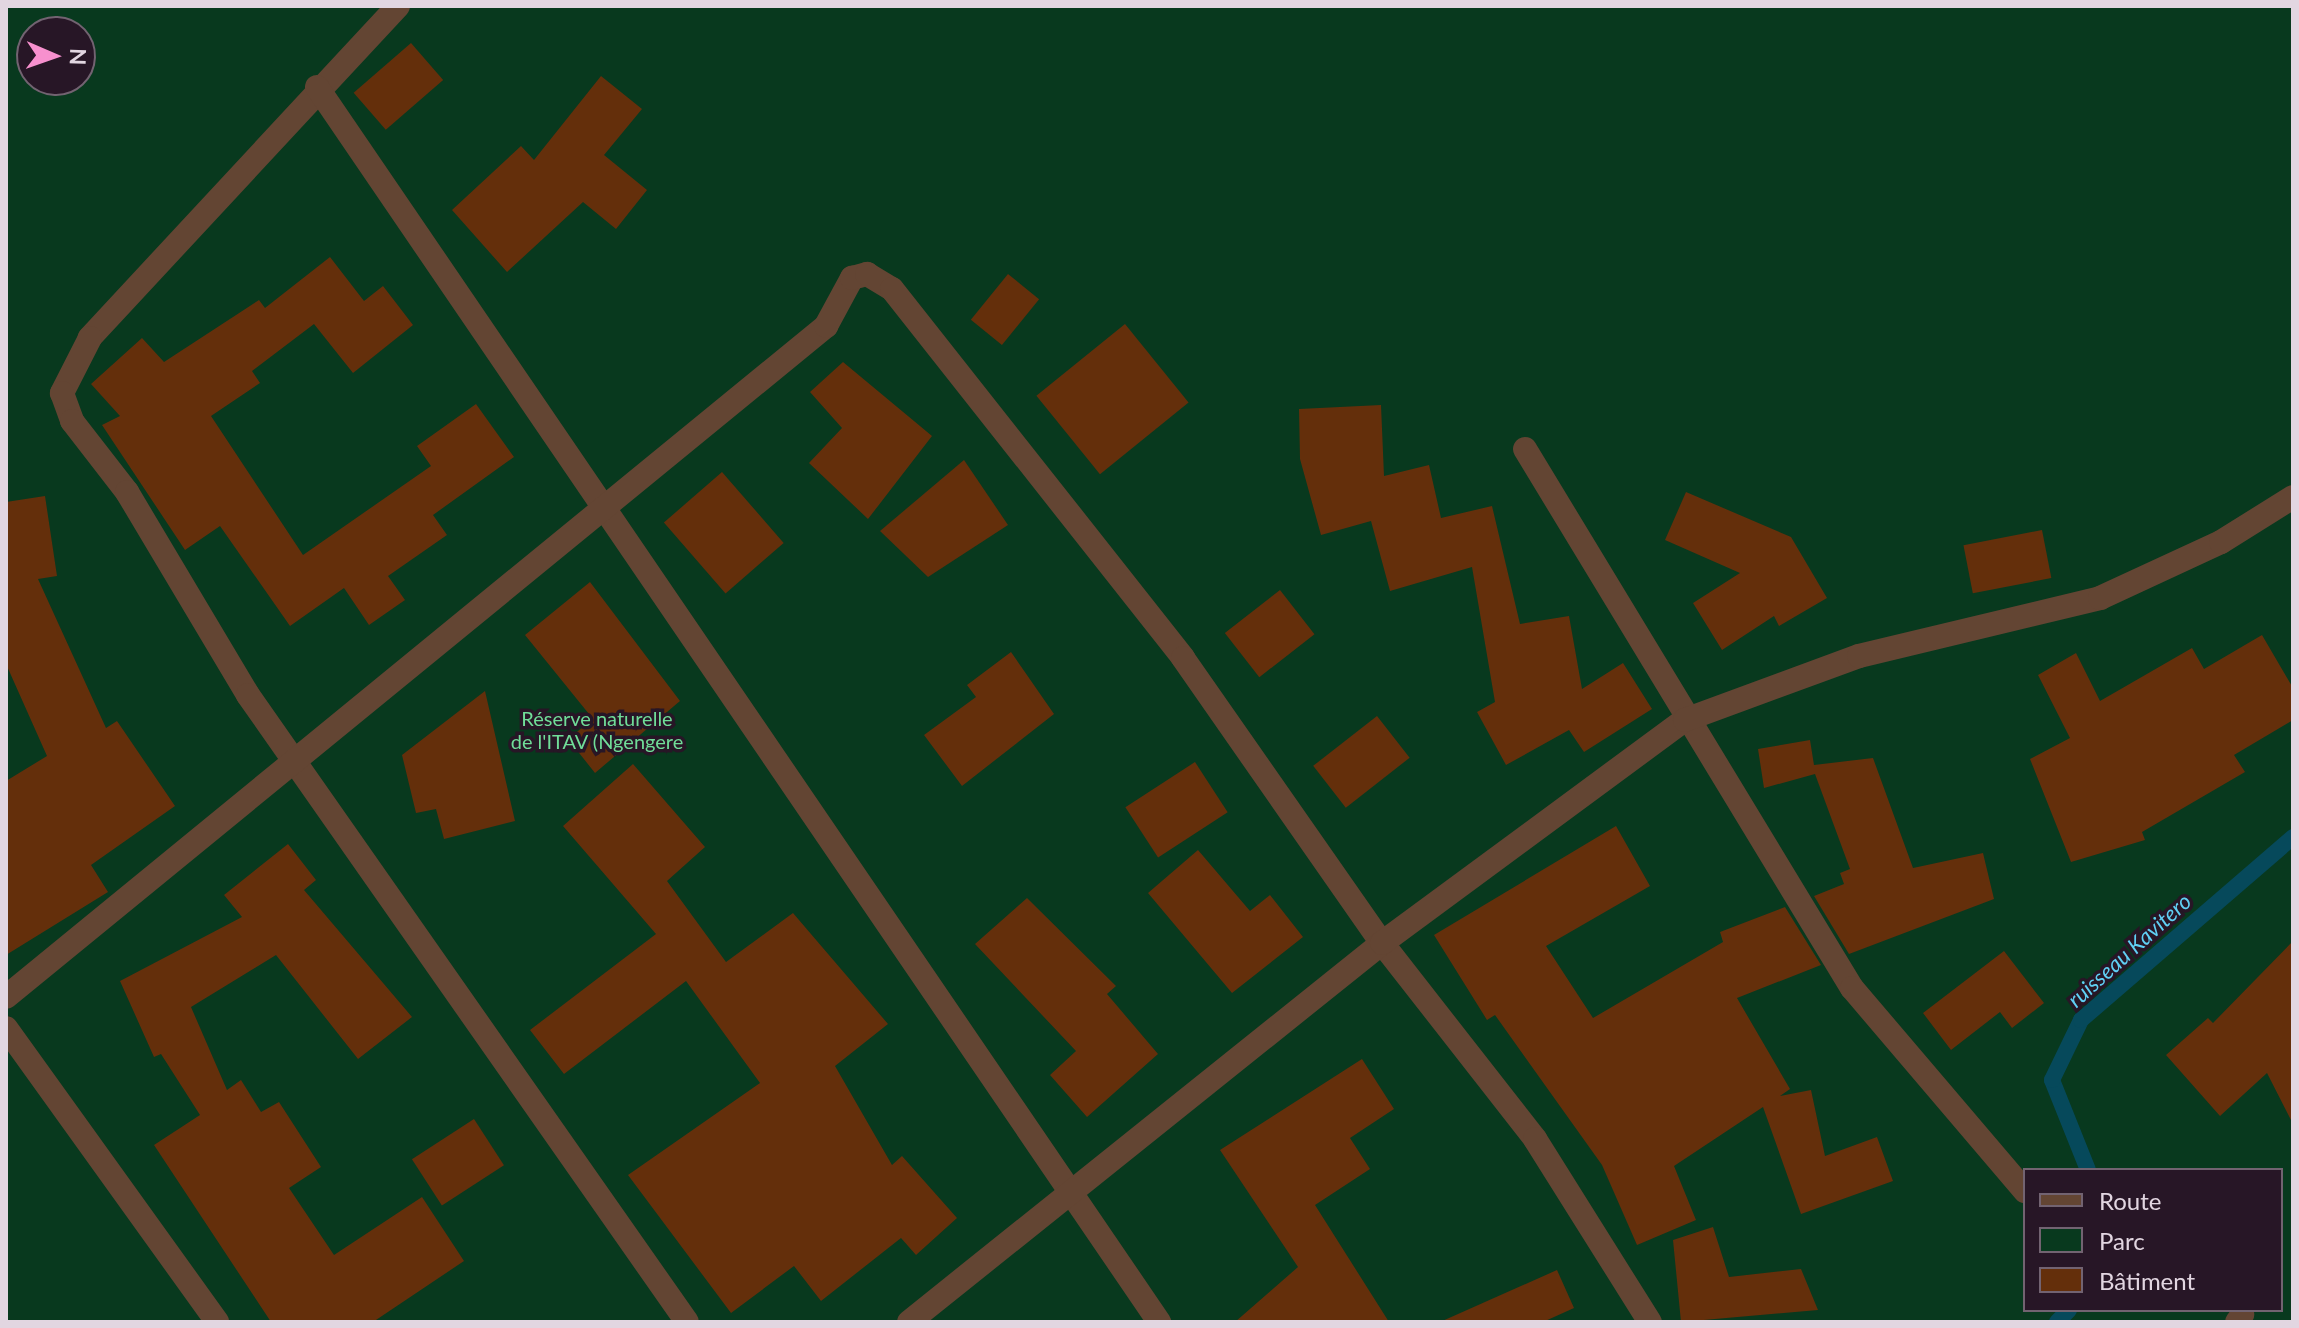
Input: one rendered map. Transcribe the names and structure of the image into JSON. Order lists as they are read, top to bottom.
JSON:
{
  "water": ["ruisseau Kavitero"],
  "parks": ["Réserve naturelle de l'ITAV (Ngengere"],
  "legend": ["Route", "Parc", "Bâtiment"],
  "north": "right"
}
